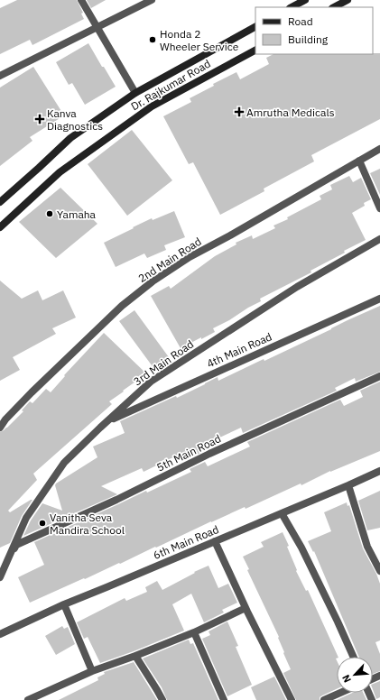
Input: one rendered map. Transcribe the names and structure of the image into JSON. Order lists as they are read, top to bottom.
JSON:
{
  "streets": {
    "main road": ["Dr. Rajkumar Road"],
    "street": [
      "2nd Main Road",
      "4th Main Road",
      "3rd Main Road",
      "5th Main Road",
      "6th Main Road"
    ]
  },
  "crossings": [
    ["4th Main Road", "3rd Main Road"],
    ["3rd Main Road", "5th Main Road"]
  ],
  "places": {
    "other": ["Honda 2 Wheeler Service", "Yamaha", "Vanitha Seva Mandira School"],
    "health": ["Amrutha Medicals", "Kanva Diagnostics"]
  },
  "legend": ["Road", "Building"],
  "north": "bottom left"
}
